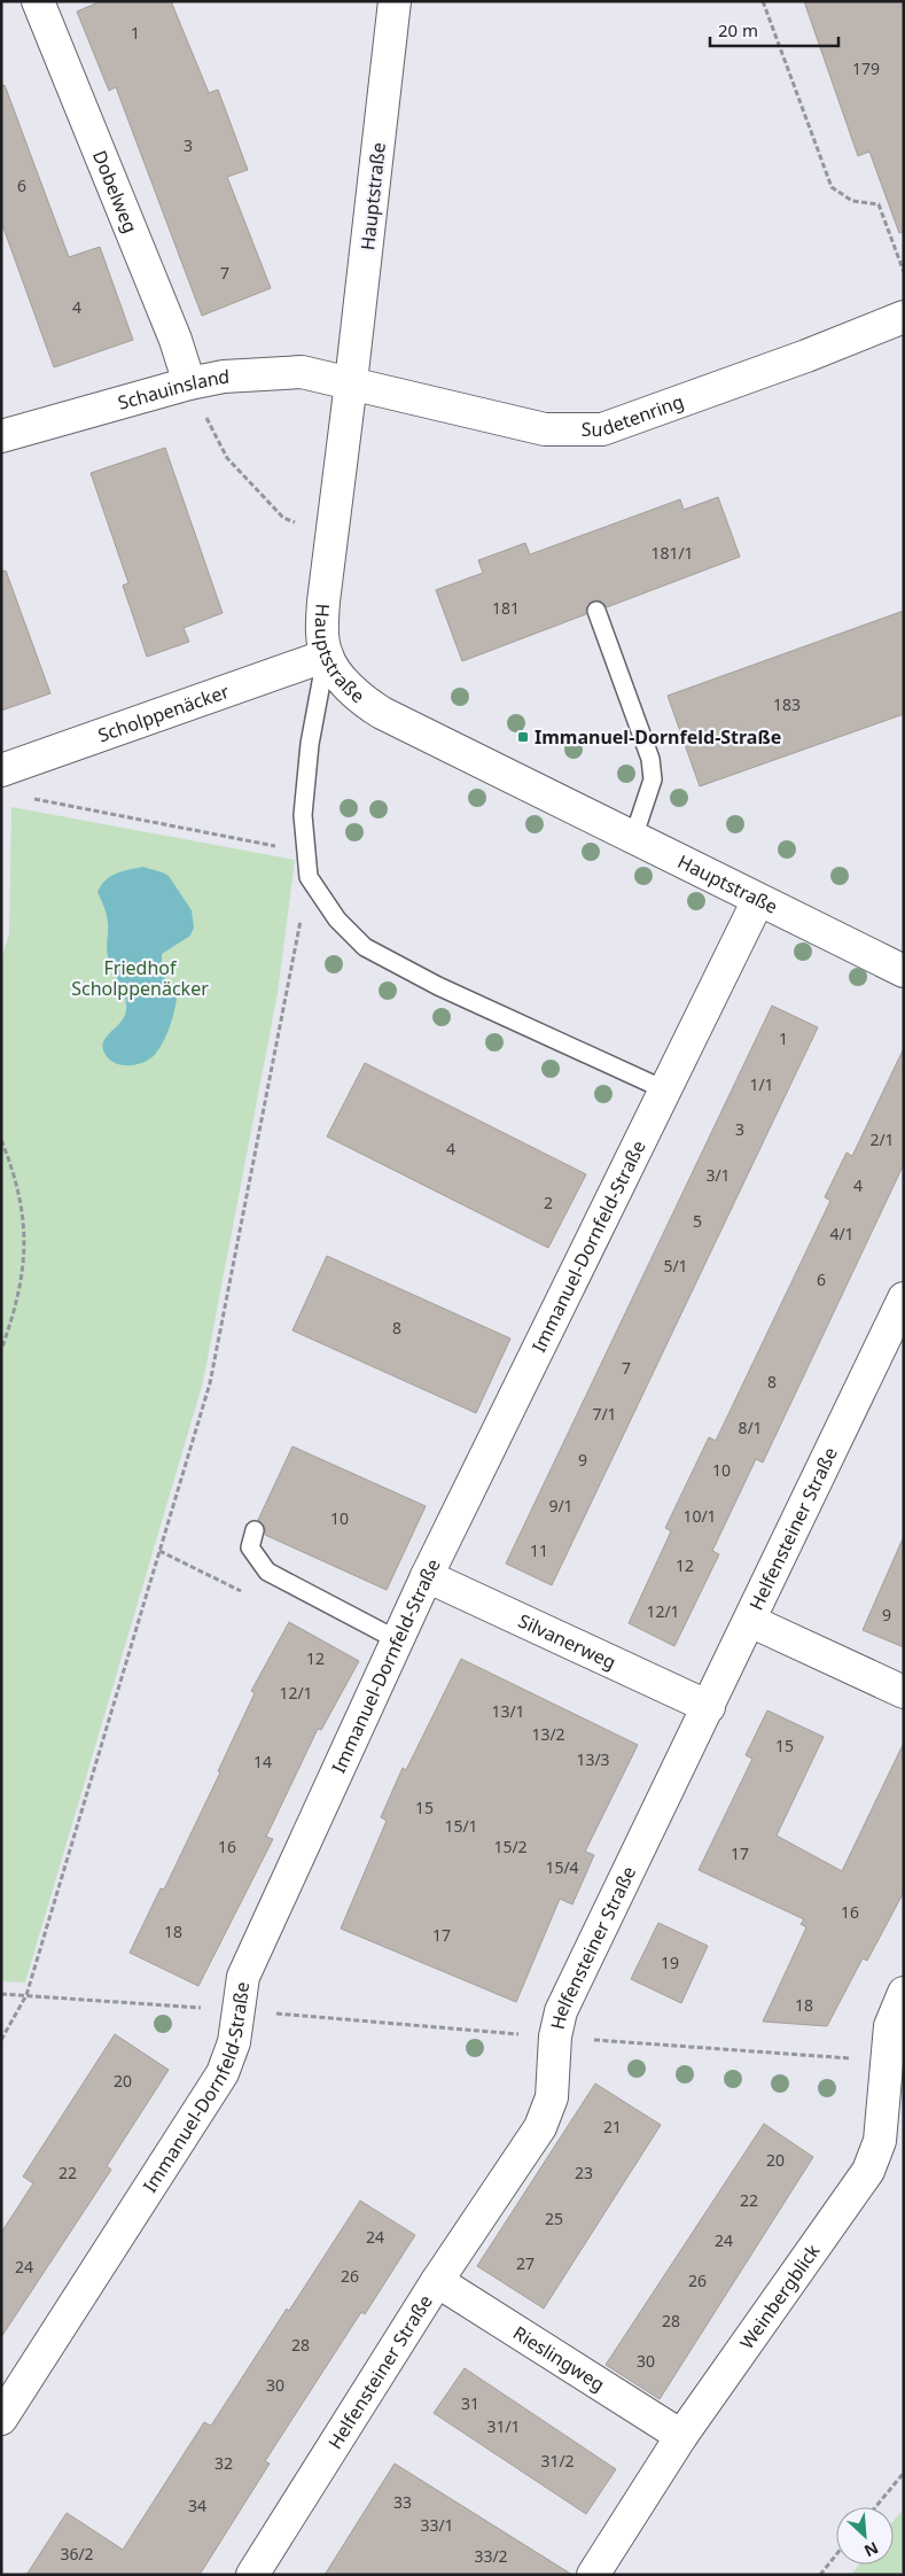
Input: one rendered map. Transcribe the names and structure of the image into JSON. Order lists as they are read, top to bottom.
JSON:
{
  "streets": {
    "street": [
      "Dobelweg",
      "Hauptstraße",
      "Schauinsland",
      "Sudetenring",
      "Scholppenäcker",
      "Immanuel-Dornfeld-Straße",
      "Helfensteiner Straße",
      "Silvanerweg",
      "Weinbergblick",
      "Rieslingweg"
    ]
  },
  "crossings": [
    ["Dobelweg", "Schauinsland"],
    ["Hauptstraße", "Schauinsland"],
    ["Hauptstraße", "Sudetenring"],
    ["Hauptstraße", "Scholppenäcker"],
    ["Hauptstraße", "Immanuel-Dornfeld-Straße"],
    ["Schauinsland", "Sudetenring"],
    ["Immanuel-Dornfeld-Straße", "Silvanerweg"],
    ["Helfensteiner Straße", "Silvanerweg"],
    ["Helfensteiner Straße", "Rieslingweg"],
    ["Weinbergblick", "Rieslingweg"]
  ],
  "parks": ["Friedhof Scholppenäcker"],
  "places": {
    "transit": ["Immanuel-Dornfeld-Straße"]
  },
  "house_numbers": [
    "1",
    "179",
    "3",
    "6",
    "7",
    "4",
    "181/1",
    "181",
    "183",
    "1",
    "1/1",
    "3",
    "2/1",
    "4",
    "3/1",
    "4",
    "2",
    "5",
    "4/1",
    "5/1",
    "6",
    "8",
    "7",
    "8",
    "7/1",
    "8/1",
    "9",
    "10",
    "9/1",
    "10/1",
    "10",
    "11",
    "12",
    "12/1",
    "9",
    "12",
    "12/1",
    "13/1",
    "13/2",
    "15",
    "13/3",
    "14",
    "15",
    "15/1",
    "16",
    "15/2",
    "17",
    "15/4",
    "16",
    "18",
    "17",
    "19",
    "18",
    "20",
    "21",
    "20",
    "22",
    "23",
    "22",
    "25",
    "24",
    "24",
    "27",
    "24",
    "26",
    "26",
    "28",
    "28",
    "30",
    "30",
    "31",
    "31/1",
    "31/2",
    "32",
    "33",
    "34",
    "33/1",
    "36/2",
    "33/2"
  ],
  "scale_bar": "20 m",
  "north": "bottom right"
}
